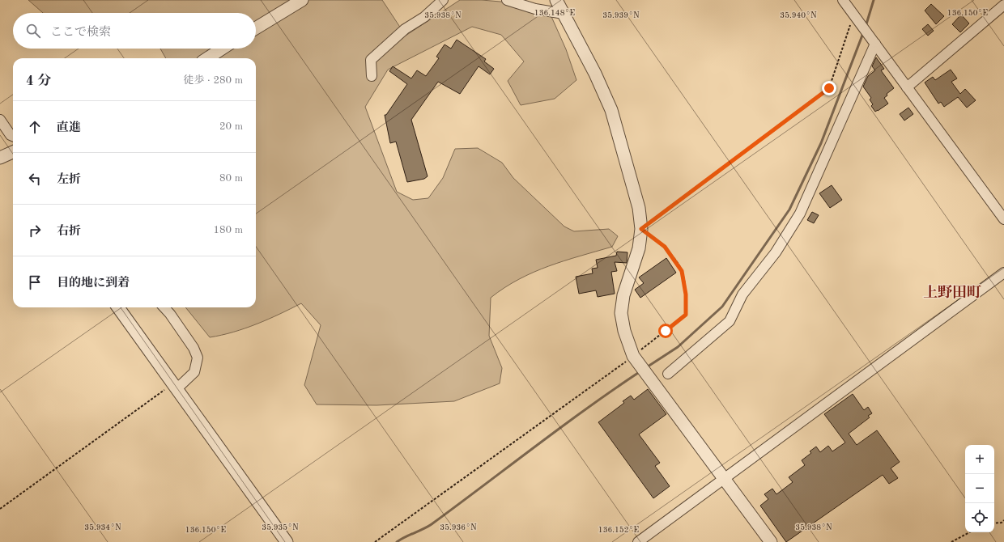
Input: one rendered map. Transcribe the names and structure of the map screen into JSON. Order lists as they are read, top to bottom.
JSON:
{
  "districts": ["上野田町"],
  "page": {
    "search": "ここで検索",
    "heading": ["4 分", "徒歩 · 280 m"],
    "list": [
      ["直進", "20 m"],
      ["左折", "80 m"],
      ["右折", "180 m"],
      "目的地に到着"
    ],
    "map_buttons": ["+", "−"]
  },
  "coordinates": [
    "136.148°E",
    "136.150°E",
    "35.938°N",
    "35.939°N",
    "35.940°N",
    "35.934°N",
    "35.935°N",
    "35.936°N",
    "136.152°E"
  ]
}
